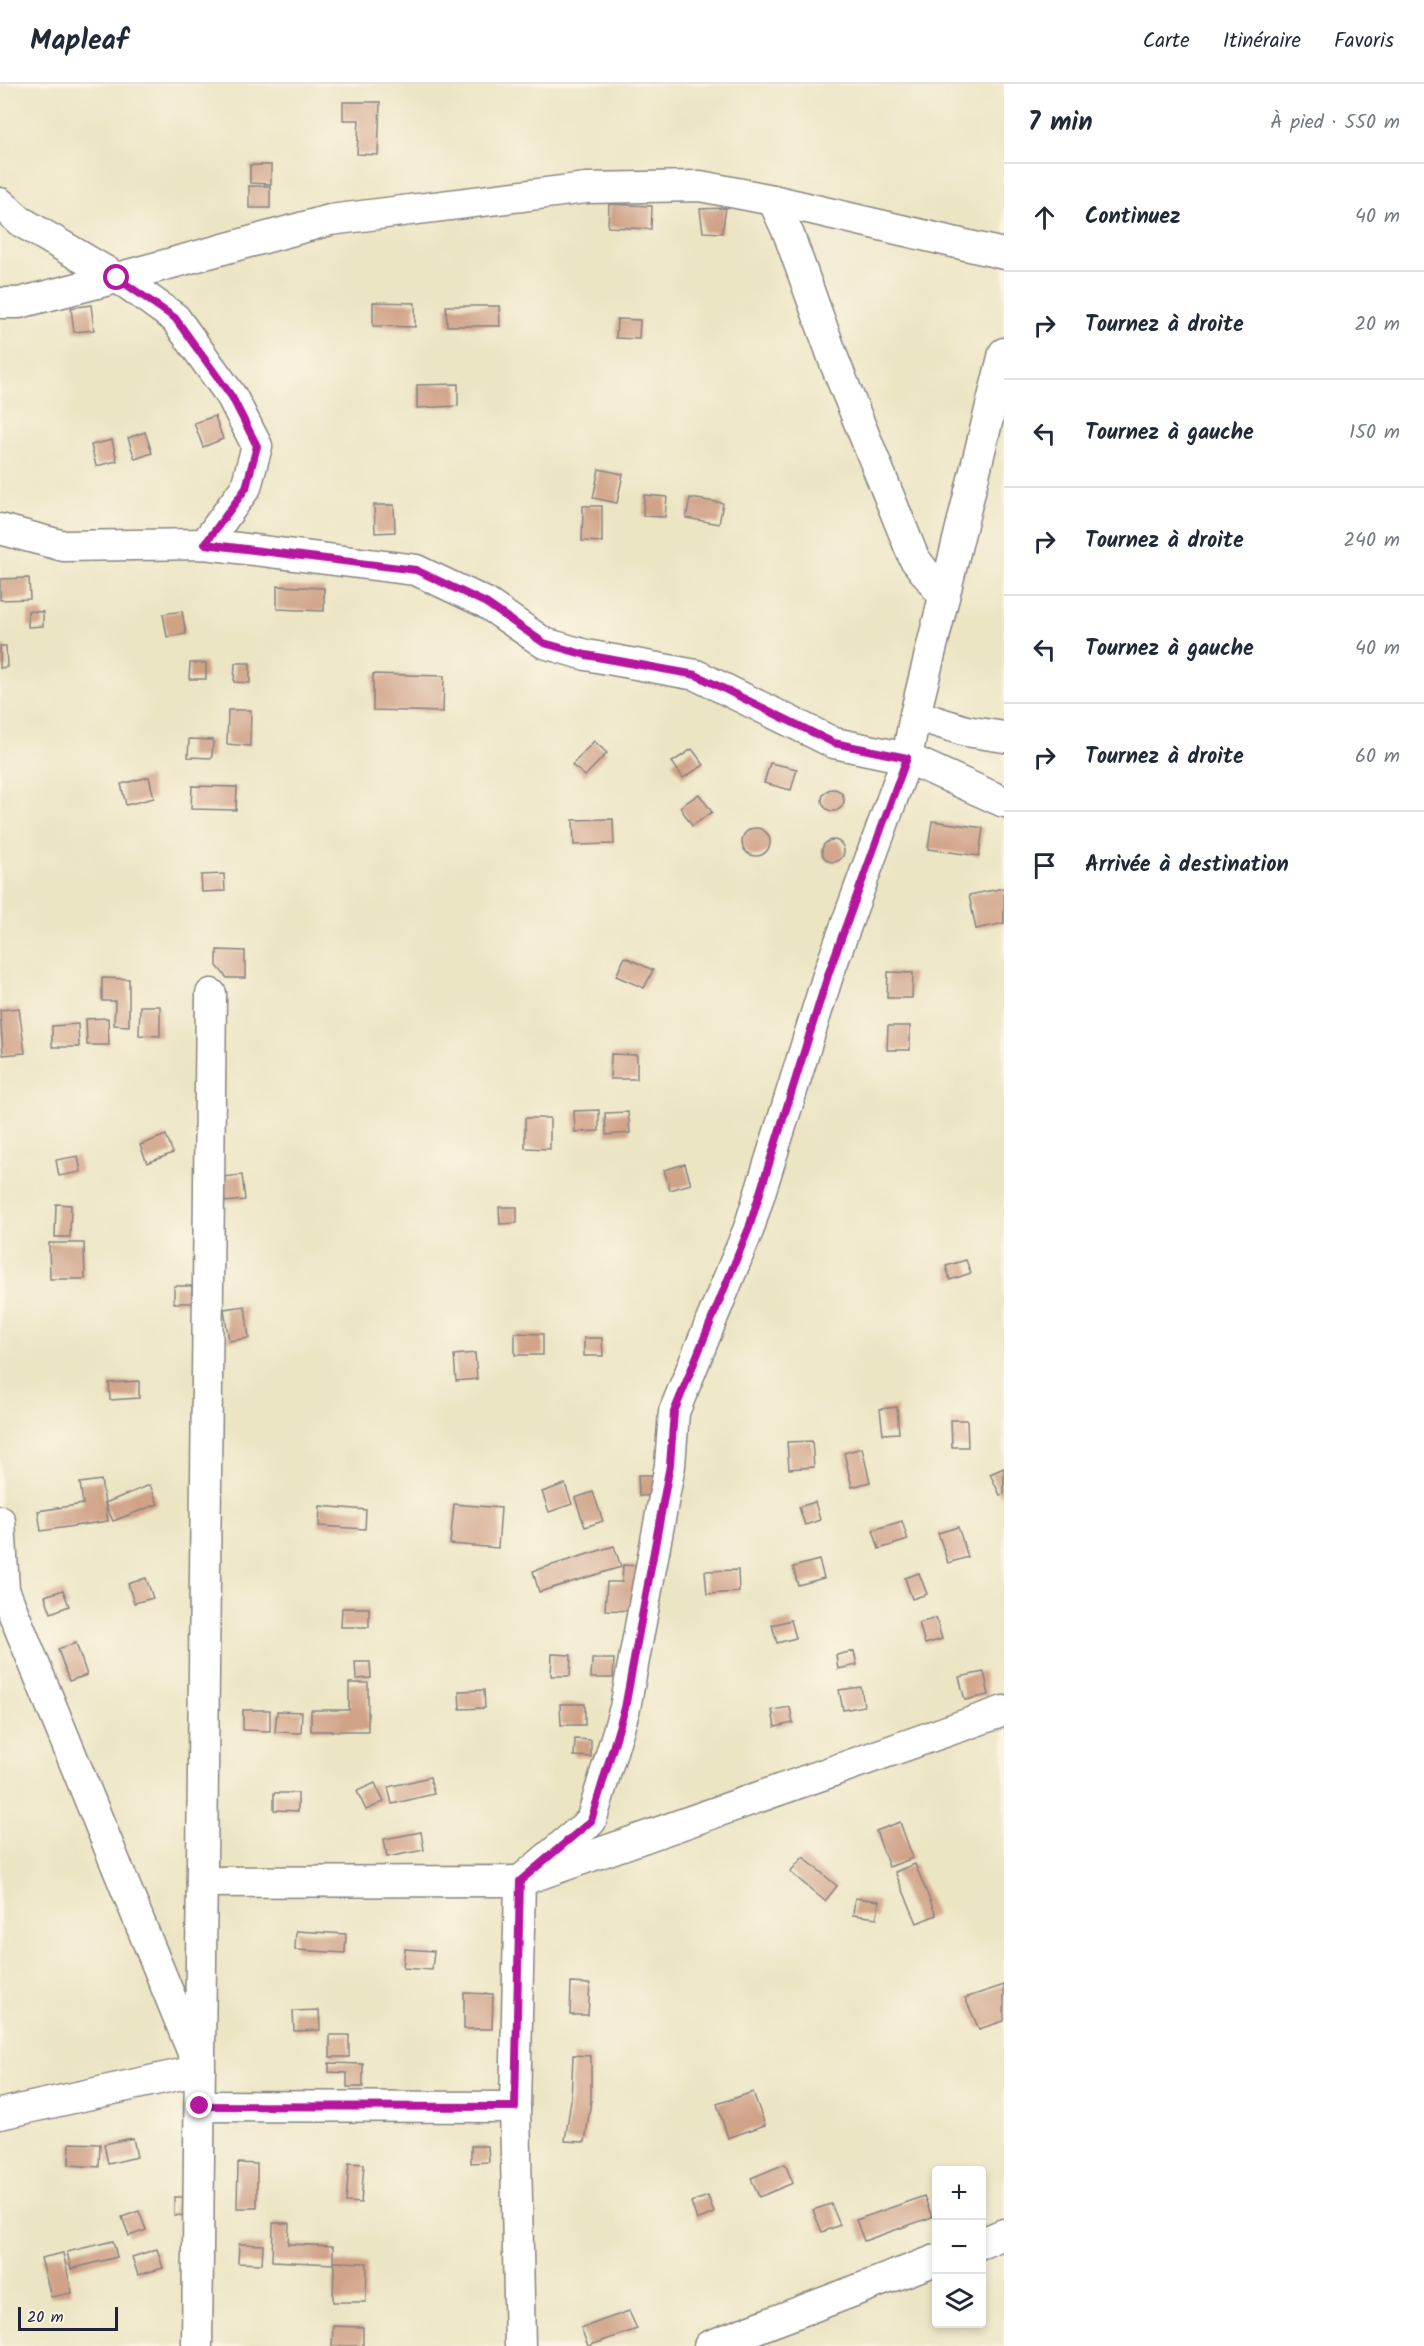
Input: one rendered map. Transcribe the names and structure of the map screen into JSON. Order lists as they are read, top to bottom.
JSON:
{
  "scale_bar": "20 m",
  "page": {
    "header": "Mapleaf",
    "nav": ["Carte", "Itinéraire", "Favoris"],
    "heading": ["7 min", "À pied · 550 m"],
    "list": [
      ["Continuez", "40 m"],
      ["Tournez à droite", "20 m"],
      ["Tournez à gauche", "150 m"],
      ["Tournez à droite", "240 m"],
      ["Tournez à gauche", "40 m"],
      ["Tournez à droite", "60 m"],
      "Arrivée à destination"
    ],
    "map_buttons": ["+", "−"],
    "scale": "20 m"
  }
}
